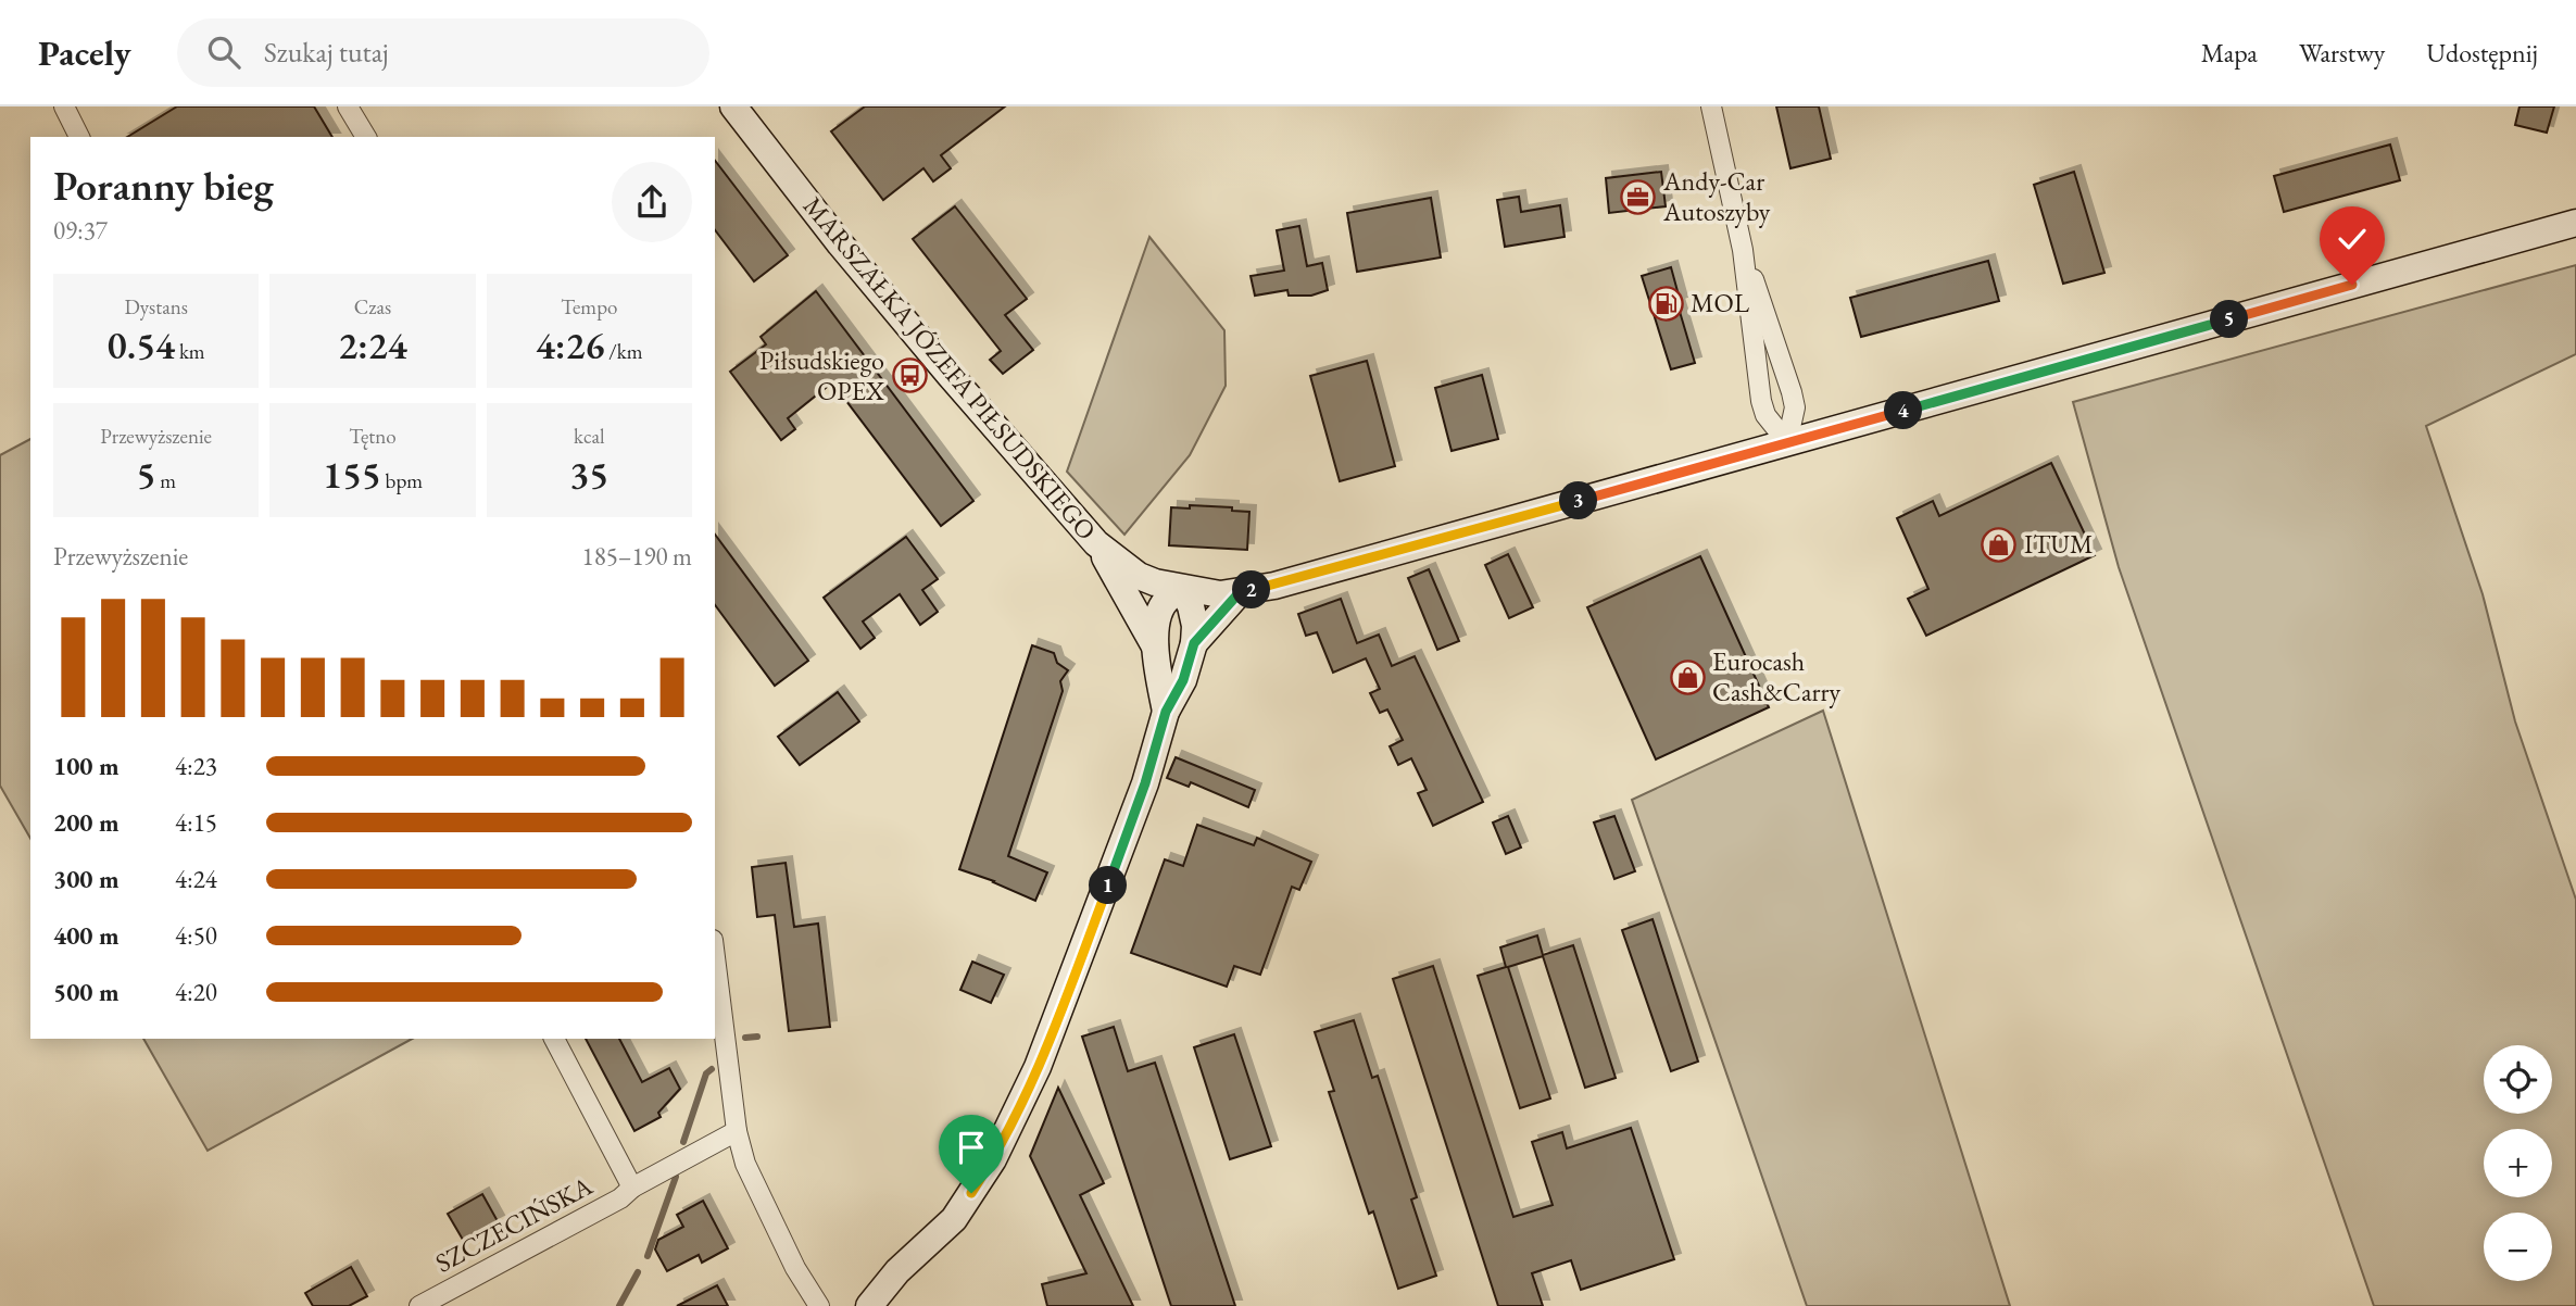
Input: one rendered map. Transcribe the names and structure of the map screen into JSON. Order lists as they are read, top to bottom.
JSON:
{
  "streets": {
    "main road": ["MARSZAŁKA JÓZEFA PIŁSUDSKIEGO"],
    "street": ["SZCZECIŃSKA"]
  },
  "places": {
    "office": ["Andy-Car Autoszyby"],
    "fuel station": ["MOL"],
    "bus stop": ["Piłsudskiego OPEX"],
    "shop": ["ITUM", "Eurocash Cash&Carry"]
  },
  "page": {
    "header": "Pacely",
    "search": "Szukaj tutaj",
    "nav": ["Mapa", "Warstwy", "Udostępnij"],
    "heading": ["Poranny bieg", "09:37"],
    "stats": [
      ["Dystans", "0.54 km"],
      ["Czas", "2:24"],
      ["Tempo", "4:26 /km"],
      ["Przewyższenie", "5 m"],
      ["Tętno", "155 bpm"],
      ["kcal", "35"]
    ],
    "pins": [
      "5",
      "4",
      "3",
      "2",
      "1"
    ],
    "chart": ["Przewyższenie", "185–190 m"],
    "list": [
      {
        "name": "100 m",
        "note": "4:23"
      },
      {
        "name": "200 m",
        "note": "4:15"
      },
      {
        "name": "300 m",
        "note": "4:24"
      },
      {
        "name": "400 m",
        "note": "4:50"
      },
      {
        "name": "500 m",
        "note": "4:20"
      }
    ],
    "map_buttons": ["+", "−"]
  }
}
